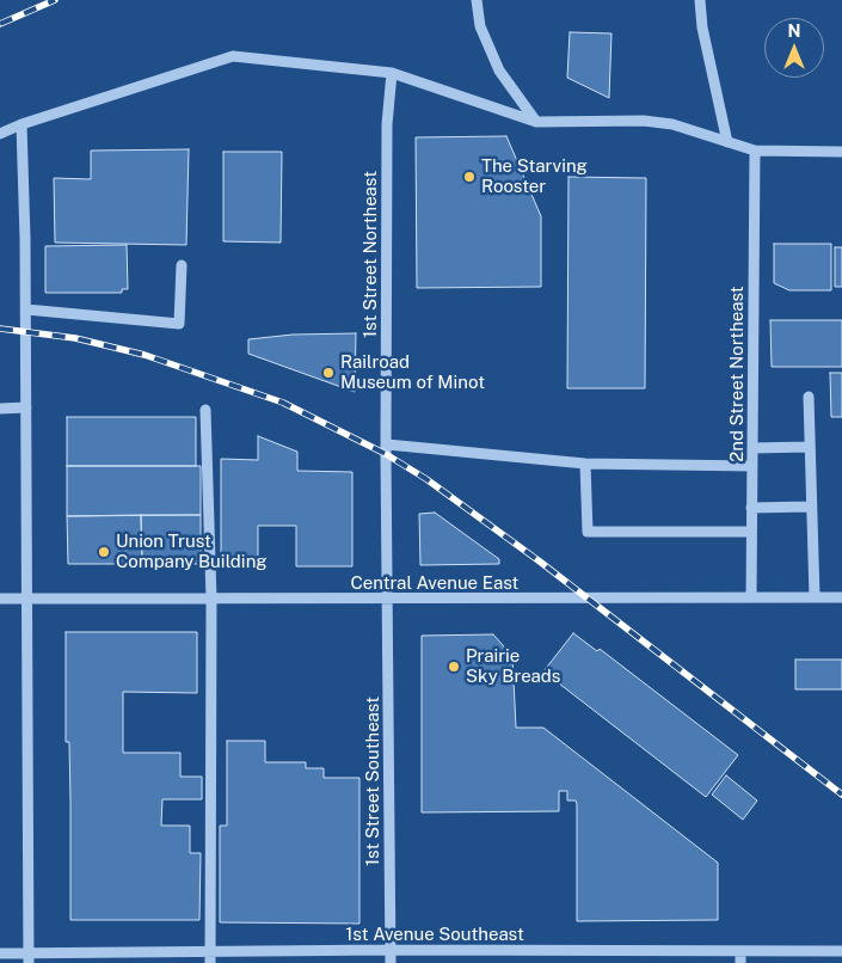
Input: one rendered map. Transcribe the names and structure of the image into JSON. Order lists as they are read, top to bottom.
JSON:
{
  "streets": {
    "street": [
      "1st Street Northeast",
      "2nd Street Northeast",
      "Central Avenue East",
      "1st Street Southeast",
      "1st Avenue Southeast"
    ]
  },
  "crossings": [
    ["1st Street Northeast", "Central Avenue East"],
    ["1st Street Northeast", "1st Street Southeast"],
    ["2nd Street Northeast", "Central Avenue East"],
    ["Central Avenue East", "1st Street Southeast"],
    ["1st Street Southeast", "1st Avenue Southeast"]
  ],
  "places": [
    "The Starving Rooster",
    "Railroad Museum of Minot",
    "Union Trust Company Building",
    "Prairie Sky Breads"
  ],
  "north": "top"
}
